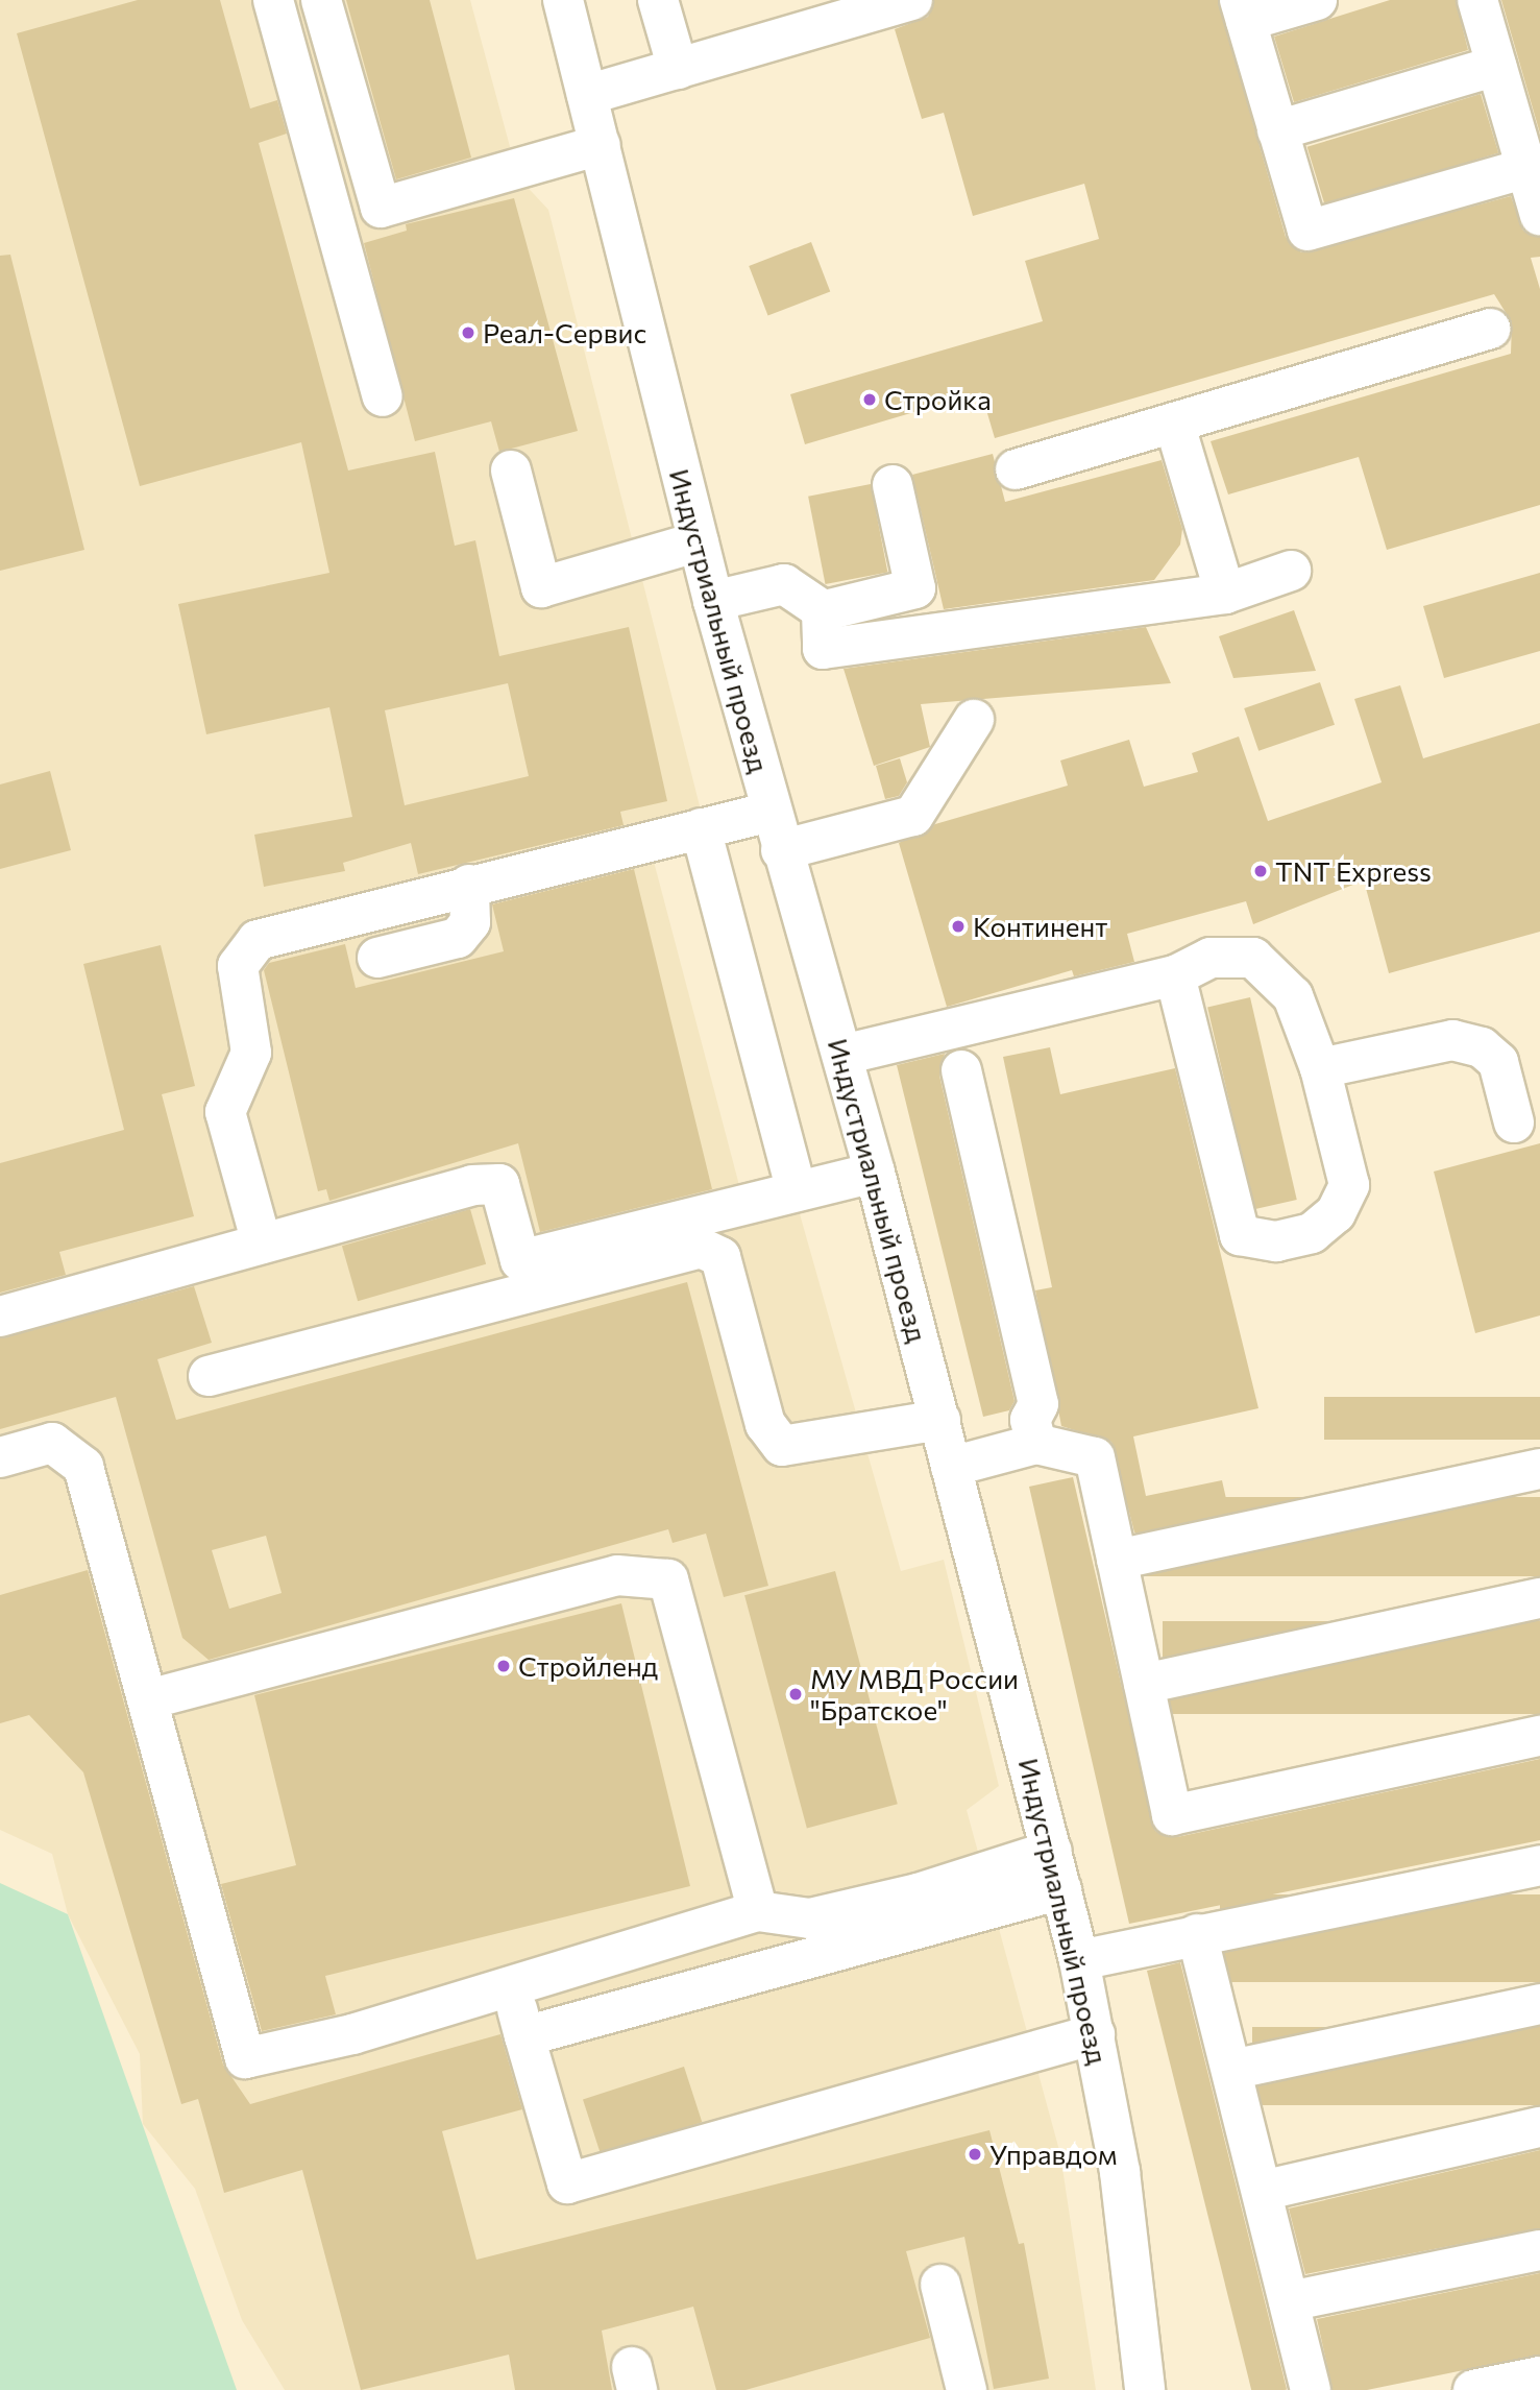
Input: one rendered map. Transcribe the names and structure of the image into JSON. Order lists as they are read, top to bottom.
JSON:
{
  "streets": {
    "street": ["Индустриальный проезд"]
  },
  "places": [
    "Реал-Сервис",
    "Стройка",
    "TNT Express",
    "Континент",
    "Стройленд",
    "МУ МВД России \"Братское\"",
    "Управдом"
  ]
}
